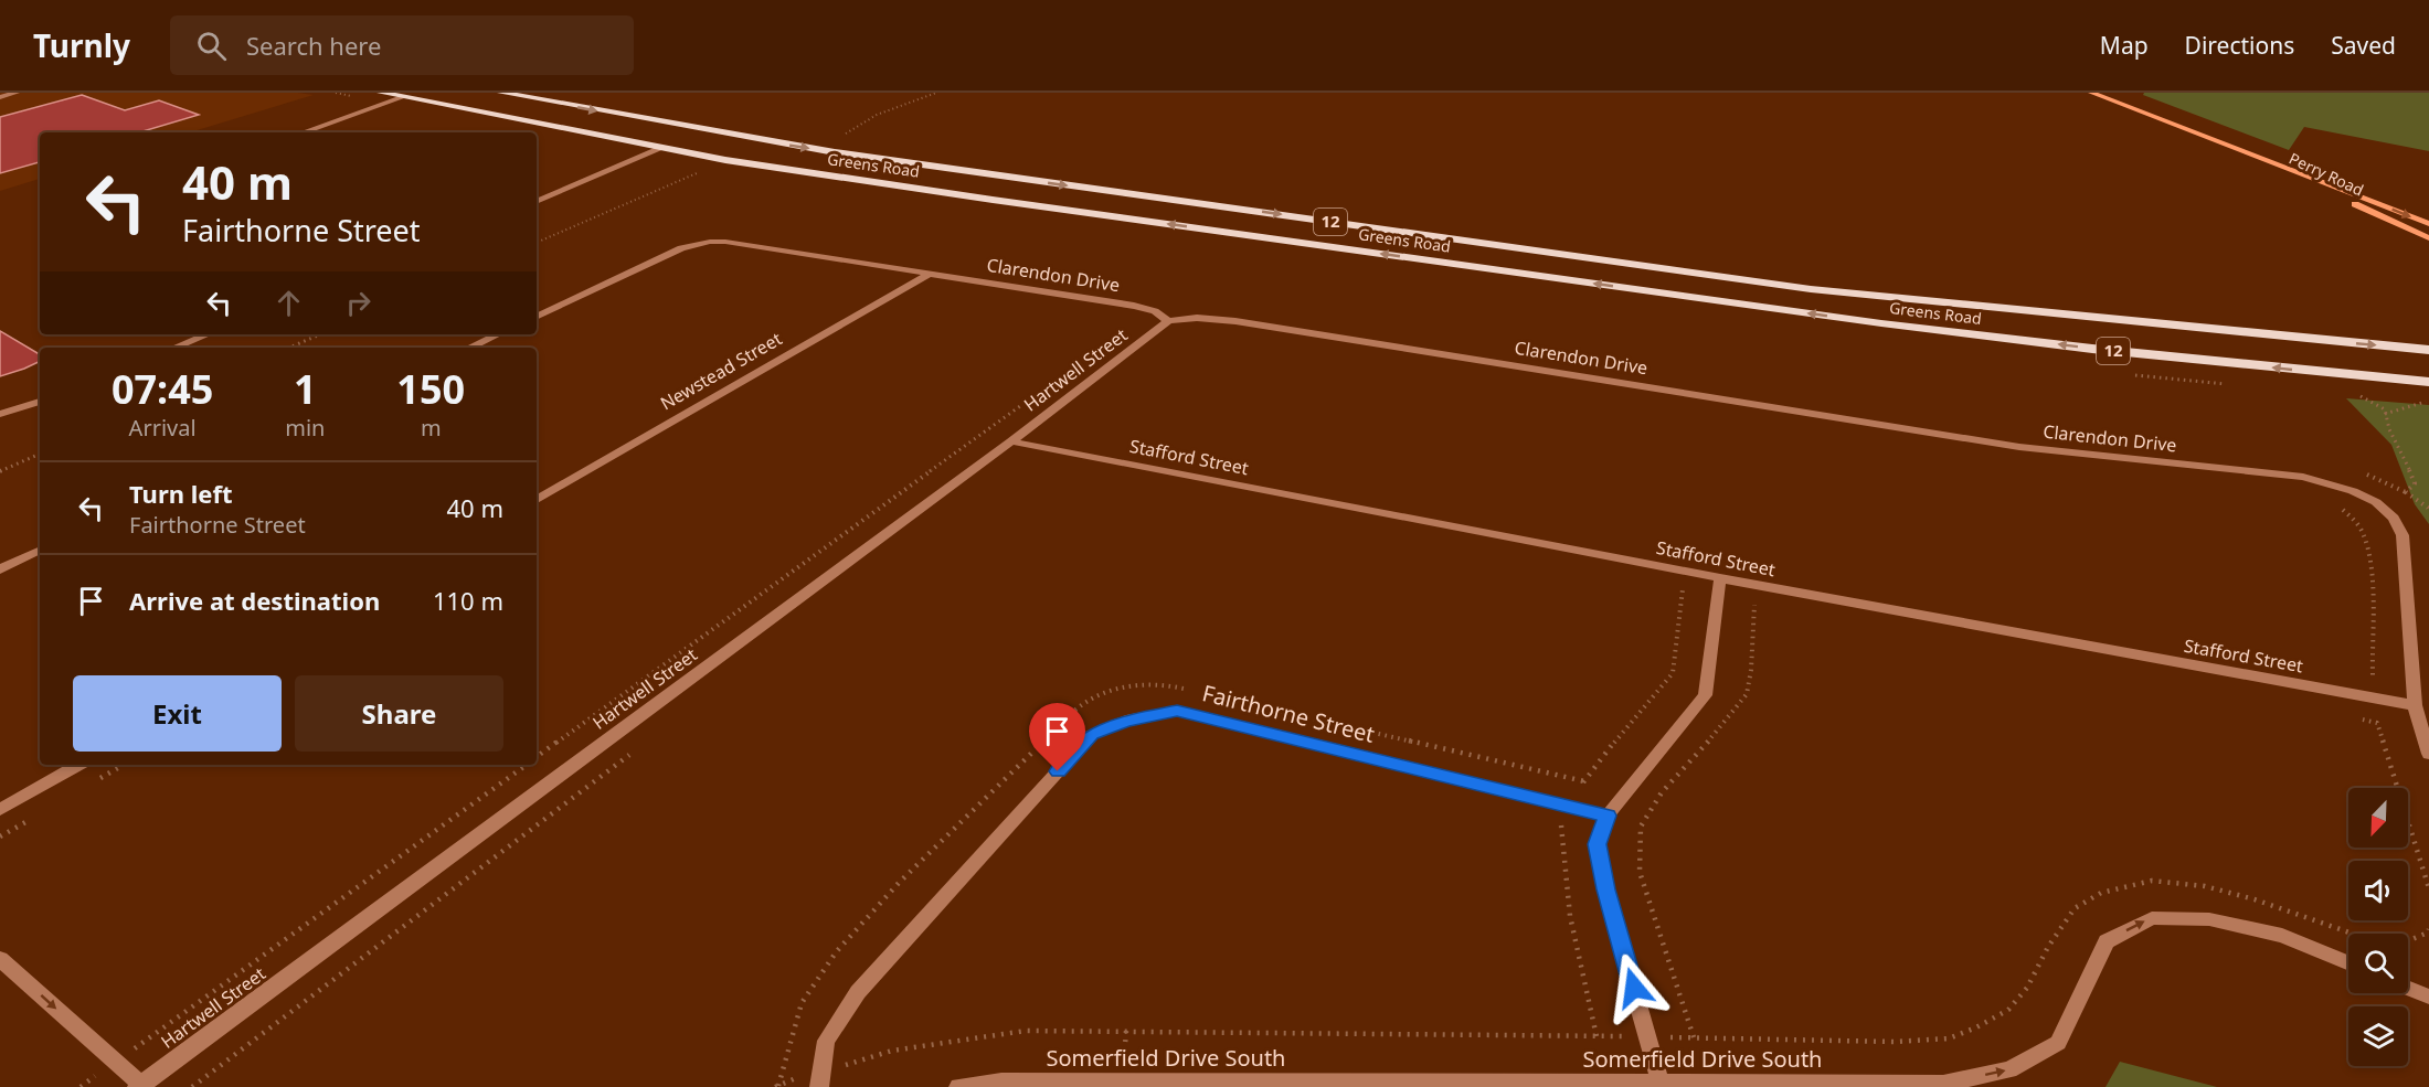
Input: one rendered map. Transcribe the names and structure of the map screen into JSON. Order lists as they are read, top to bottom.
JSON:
{
  "streets": {
    "main road": ["Greens Road", "Perry Road", "12"],
    "street": [
      "Clarendon Drive",
      "Hartwell Street",
      "Newstead Street",
      "Stafford Street",
      "Fairthorne Street",
      "Somerfield Drive South"
    ]
  },
  "crossings": [
    ["Clarendon Drive", "Hartwell Street"],
    ["Clarendon Drive", "Newstead Street"],
    ["Clarendon Drive", "Stafford Street"],
    ["Hartwell Street", "Stafford Street"]
  ],
  "one_way": ["Somerfield Drive South"],
  "north": "bottom left",
  "page": {
    "header": "Turnly",
    "search": "Search here",
    "nav": ["Map", "Directions", "Saved"],
    "turn": ["40 m", "Fairthorne Street"],
    "eta": [
      "07:45",
      "Arrival",
      "1",
      "min",
      "150",
      "m"
    ],
    "list": [
      {
        "name": "Turn left",
        "note": "Fairthorne Street",
        "value": "40 m"
      },
      {
        "name": "Arrive at destination",
        "value": "110 m"
      }
    ],
    "buttons": ["Exit", "Share"]
  }
}
